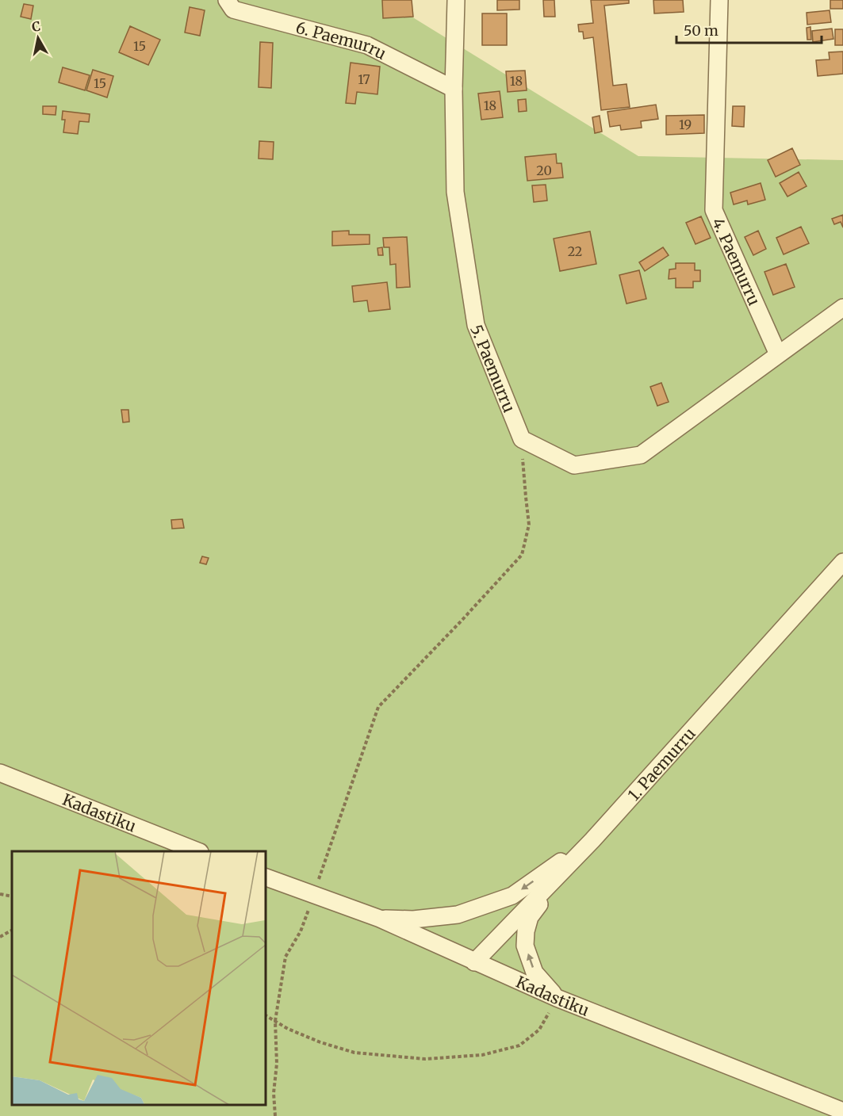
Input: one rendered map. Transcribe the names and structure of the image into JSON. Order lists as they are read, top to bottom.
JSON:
{
  "streets": {
    "street": [
      "6. Paemurru",
      "4. Paemurru",
      "5. Paemurru",
      "1. Paemurru",
      "Kadastiku"
    ]
  },
  "crossings": [
    ["6. Paemurru", "5. Paemurru"],
    ["1. Paemurru", "Kadastiku"]
  ],
  "house_numbers": [
    "15",
    "17",
    "18",
    "15",
    "18",
    "19",
    "20",
    "22"
  ],
  "scale_bar": "50 m",
  "north": "top"
}
